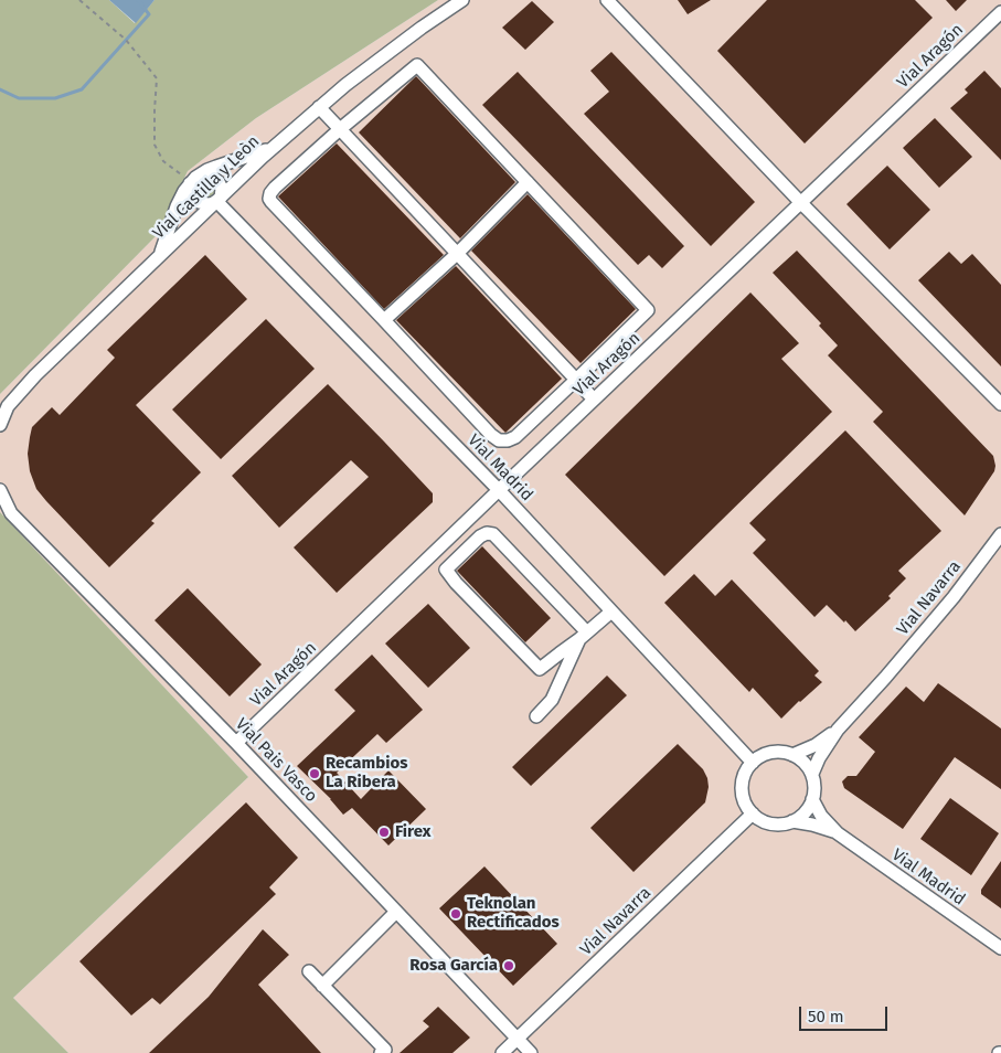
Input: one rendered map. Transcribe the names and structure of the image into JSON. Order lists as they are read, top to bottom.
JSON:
{
  "streets": {
    "street": [
      "Vial Aragón",
      "Vial Castilla y Leòn",
      "Vial Madrid",
      "Vial Navarra",
      "Vial Pais Vasco"
    ]
  },
  "crossings": [
    ["Vial Aragón", "Vial Madrid"],
    ["Vial Aragón", "Vial Pais Vasco"],
    ["Vial Castilla y Leòn", "Vial Madrid"],
    ["Vial Madrid", "Vial Navarra"],
    ["Vial Navarra", "Vial Pais Vasco"]
  ],
  "places": [
    "Recambios La Ribera",
    "Firex",
    "Teknolan Rectificados",
    "Rosa García"
  ],
  "scale_bar": "50 m"
}
